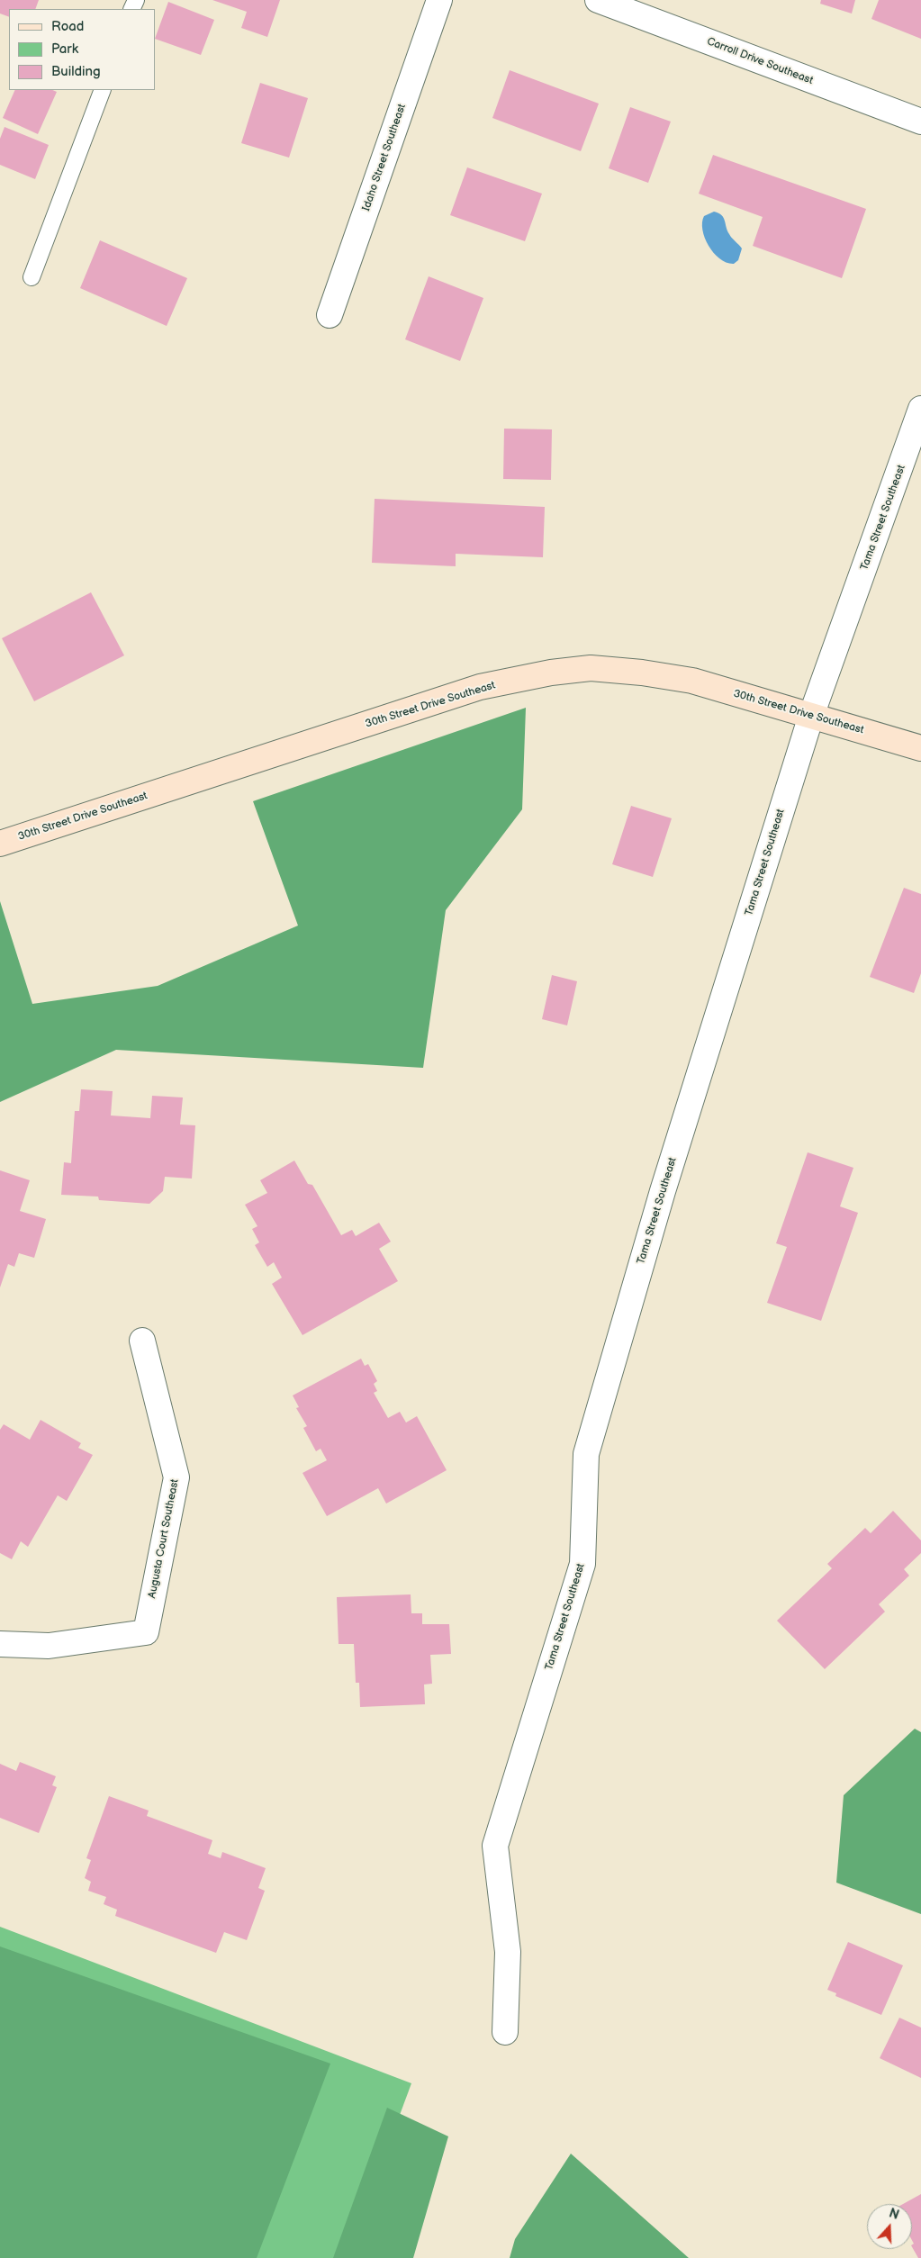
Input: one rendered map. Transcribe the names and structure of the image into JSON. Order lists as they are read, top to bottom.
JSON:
{
  "streets": {
    "main road": ["30th Street Drive Southeast"],
    "street": [
      "Carroll Drive Southeast",
      "Idaho Street Southeast",
      "Tama Street Southeast",
      "Augusta Court Southeast"
    ]
  },
  "crossings": [
    ["Tama Street Southeast", "30th Street Drive Southeast"]
  ],
  "legend": ["Road", "Park", "Building"],
  "north": "top"
}
